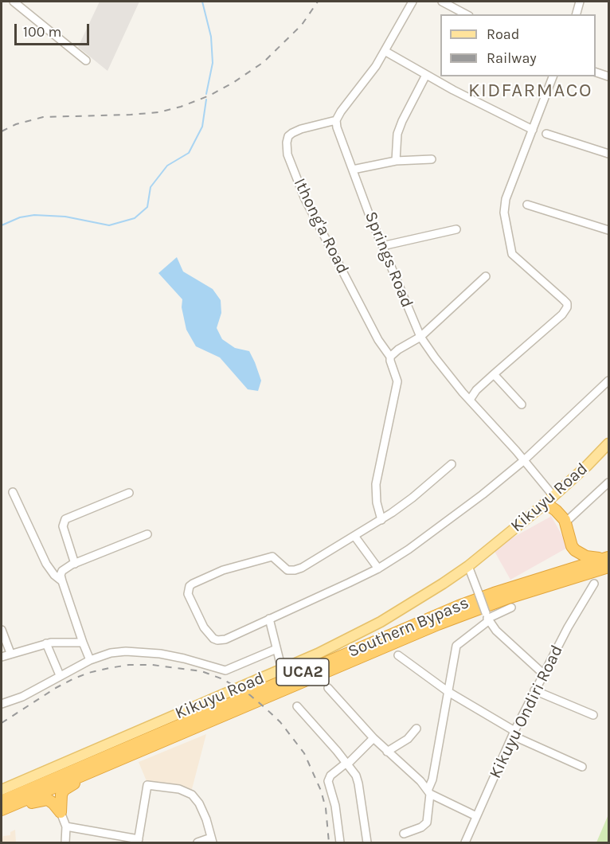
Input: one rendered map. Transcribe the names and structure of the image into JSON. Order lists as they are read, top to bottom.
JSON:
{
  "streets": {
    "highway": ["Southern Bypass", "UCA2"],
    "main road": ["Kikuyu Road"],
    "street": ["Ithong'a Road", "Springs Road", "Kikuyu Ondiri Road"]
  },
  "crossings": [
    ["Ithong'a Road", "Springs Road"],
    ["Springs Road", "Kikuyu Road"]
  ],
  "districts": ["KIDFARMACO"],
  "legend": ["Road", "Railway"],
  "scale_bar": "100 m"
}
